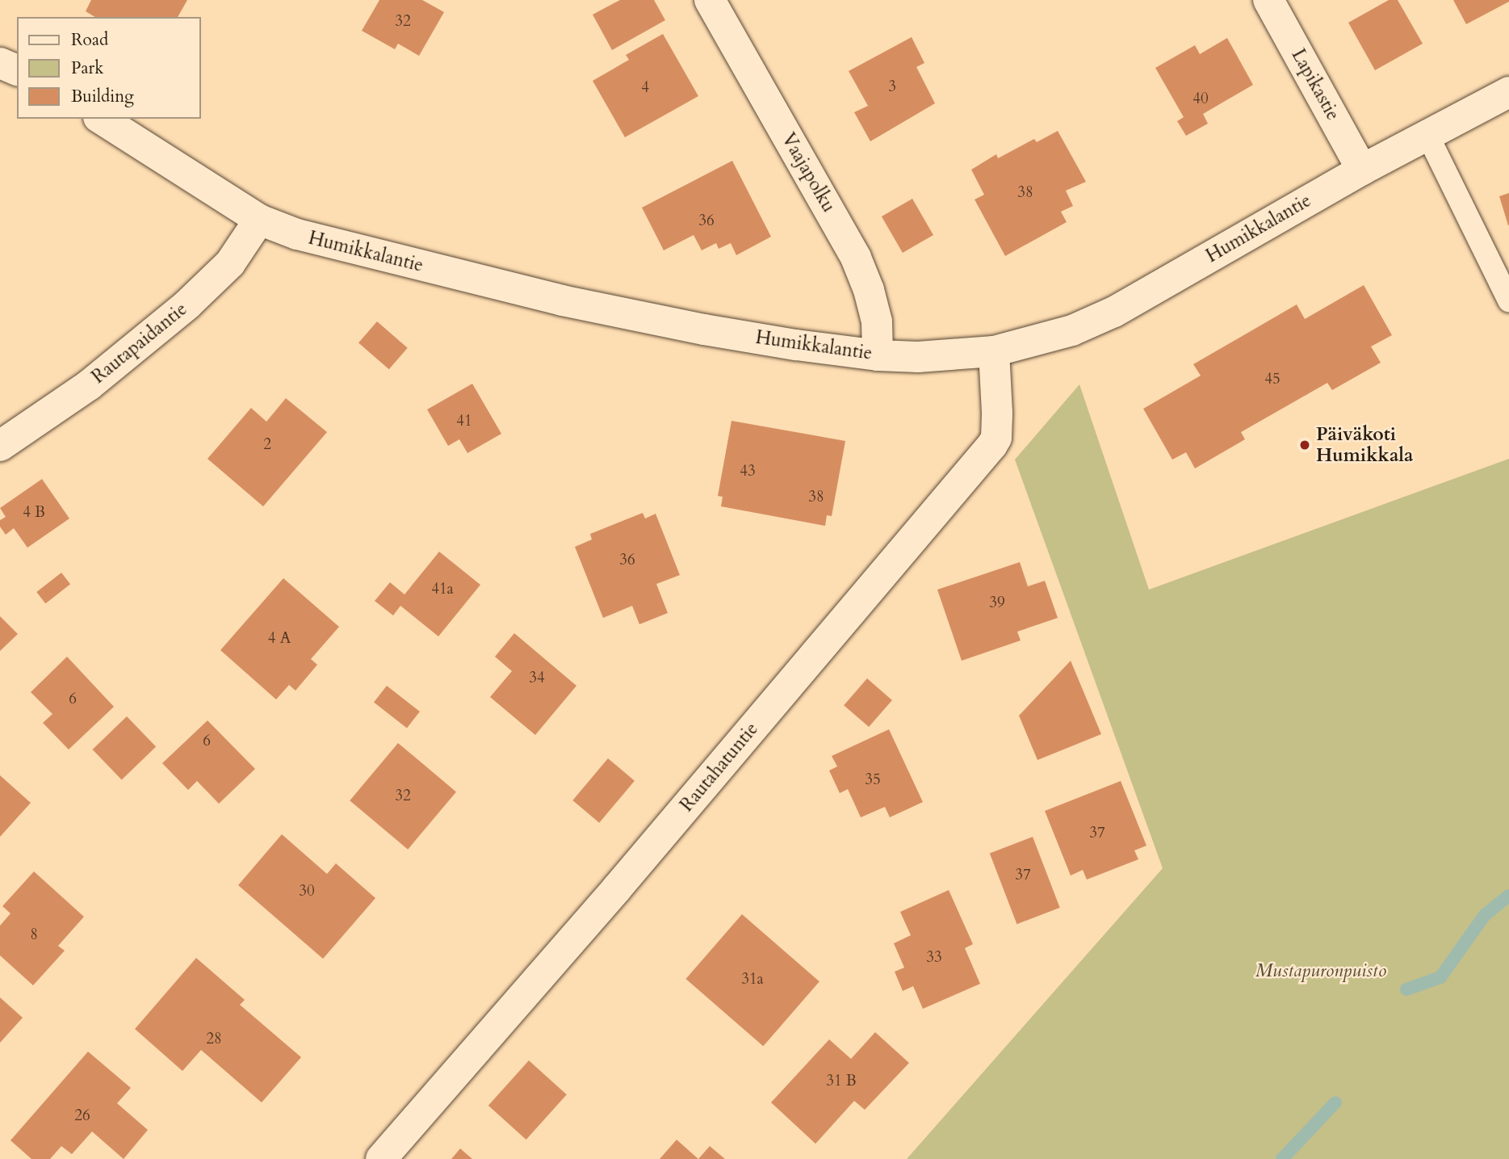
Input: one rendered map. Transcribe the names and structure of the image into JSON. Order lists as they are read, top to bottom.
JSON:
{
  "streets": {
    "street": [
      "Lapikastie",
      "Vaajapolku",
      "Humikkalantie",
      "Rautapaidantie",
      "Rautahatuntie"
    ]
  },
  "crossings": [
    ["Lapikastie", "Humikkalantie"],
    ["Vaajapolku", "Humikkalantie"],
    ["Humikkalantie", "Rautapaidantie"],
    ["Humikkalantie", "Rautahatuntie"]
  ],
  "parks": ["Mustapuronpuisto"],
  "places": ["Päiväkoti Humikkala"],
  "house_numbers": [
    "32",
    "3",
    "4",
    "40",
    "38",
    "36",
    "45",
    "41",
    "2",
    "43",
    "38",
    "4 B",
    "36",
    "41a",
    "39",
    "4 A",
    "34",
    "6",
    "6",
    "35",
    "32",
    "37",
    "37",
    "30",
    "8",
    "33",
    "31a",
    "28",
    "31 B",
    "26"
  ],
  "legend": ["Road", "Park", "Building"]
}
